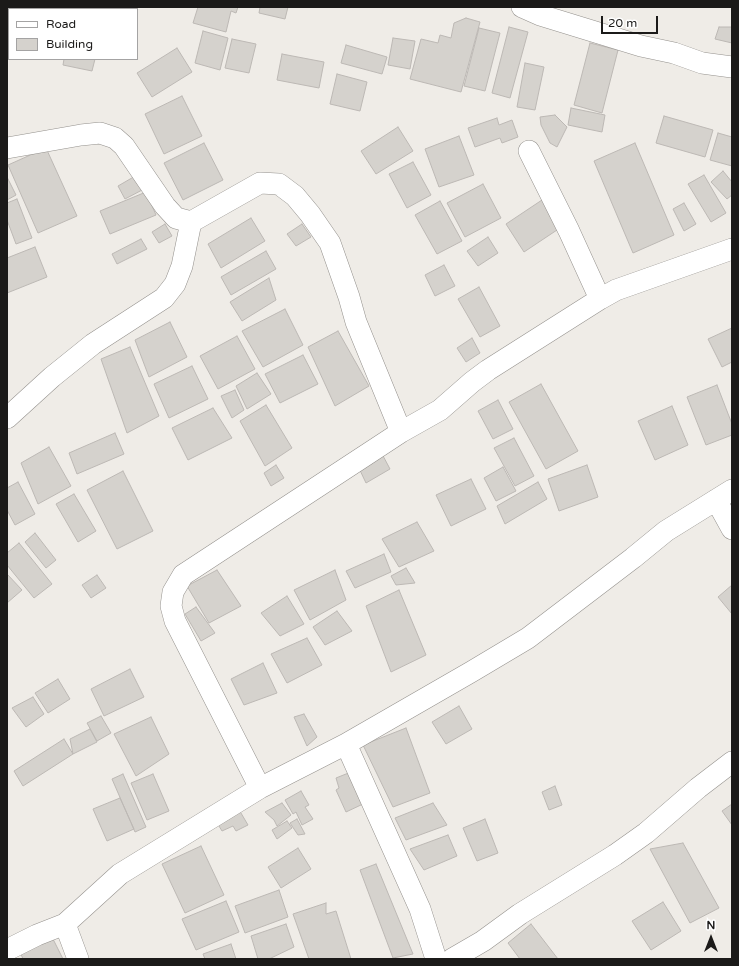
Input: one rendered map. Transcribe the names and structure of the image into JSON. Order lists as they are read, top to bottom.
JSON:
{
  "legend": ["Road", "Building"],
  "scale_bar": "20 m",
  "north": "top"
}
